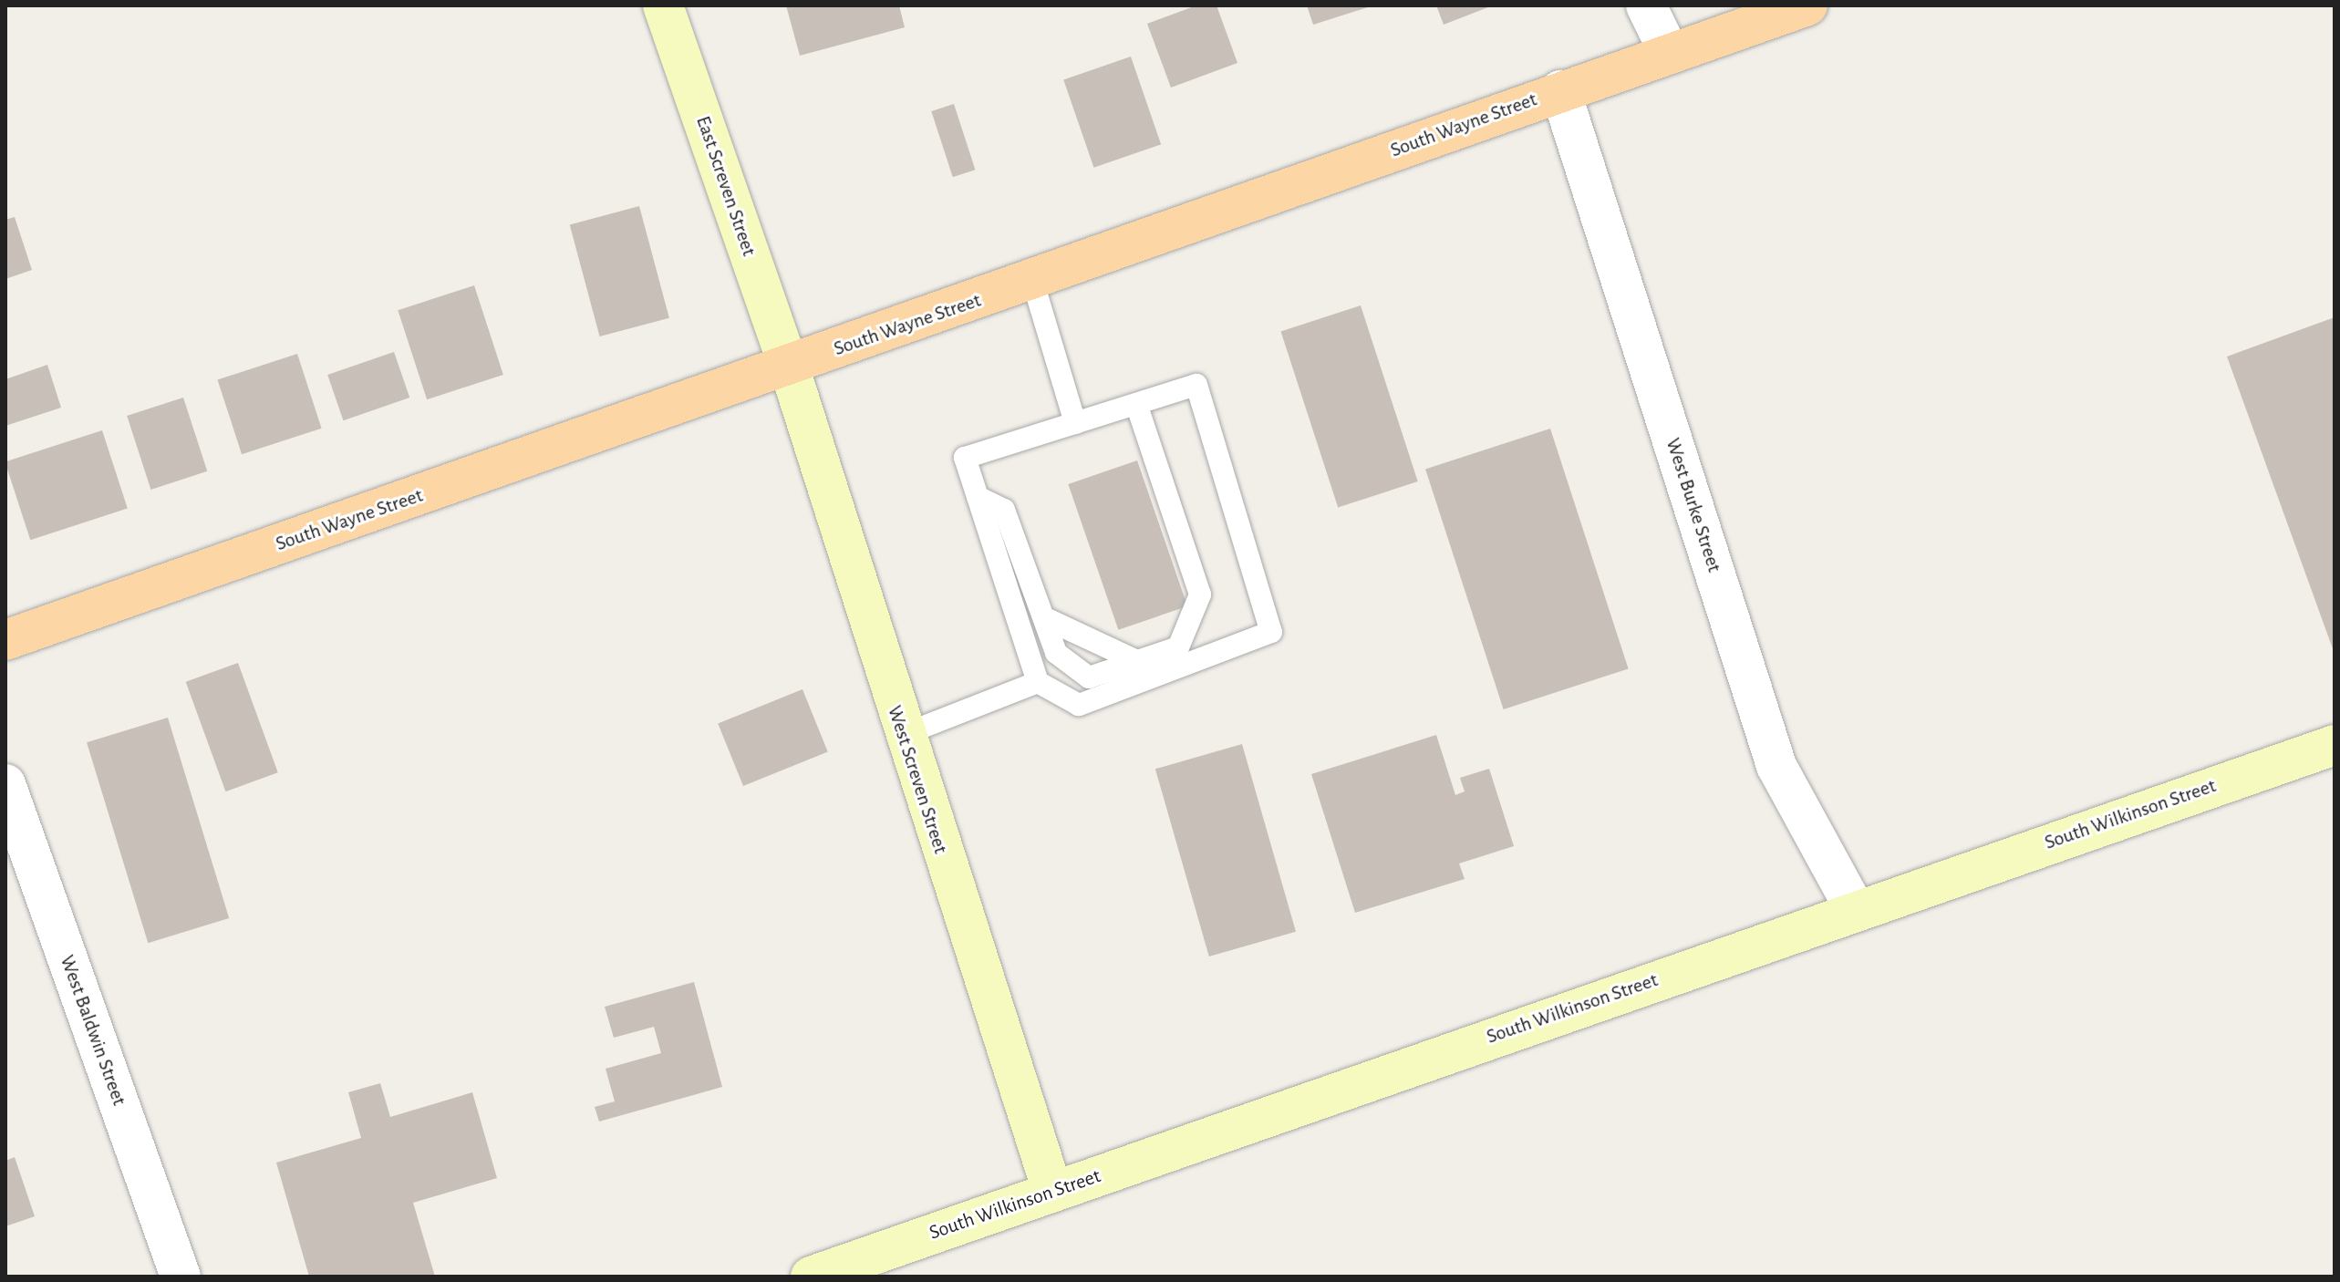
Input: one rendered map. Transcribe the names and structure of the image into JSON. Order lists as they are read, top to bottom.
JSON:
{
  "streets": {
    "main road": ["South Wayne Street"],
    "street": [
      "East Screven Street",
      "West Burke Street",
      "West Screven Street",
      "South Wilkinson Street",
      "West Baldwin Street"
    ]
  },
  "crossings": [
    ["South Wayne Street", "East Screven Street"],
    ["South Wayne Street", "West Burke Street"],
    ["South Wayne Street", "West Screven Street"],
    ["East Screven Street", "West Screven Street"],
    ["West Burke Street", "South Wilkinson Street"],
    ["West Screven Street", "South Wilkinson Street"]
  ]
}
